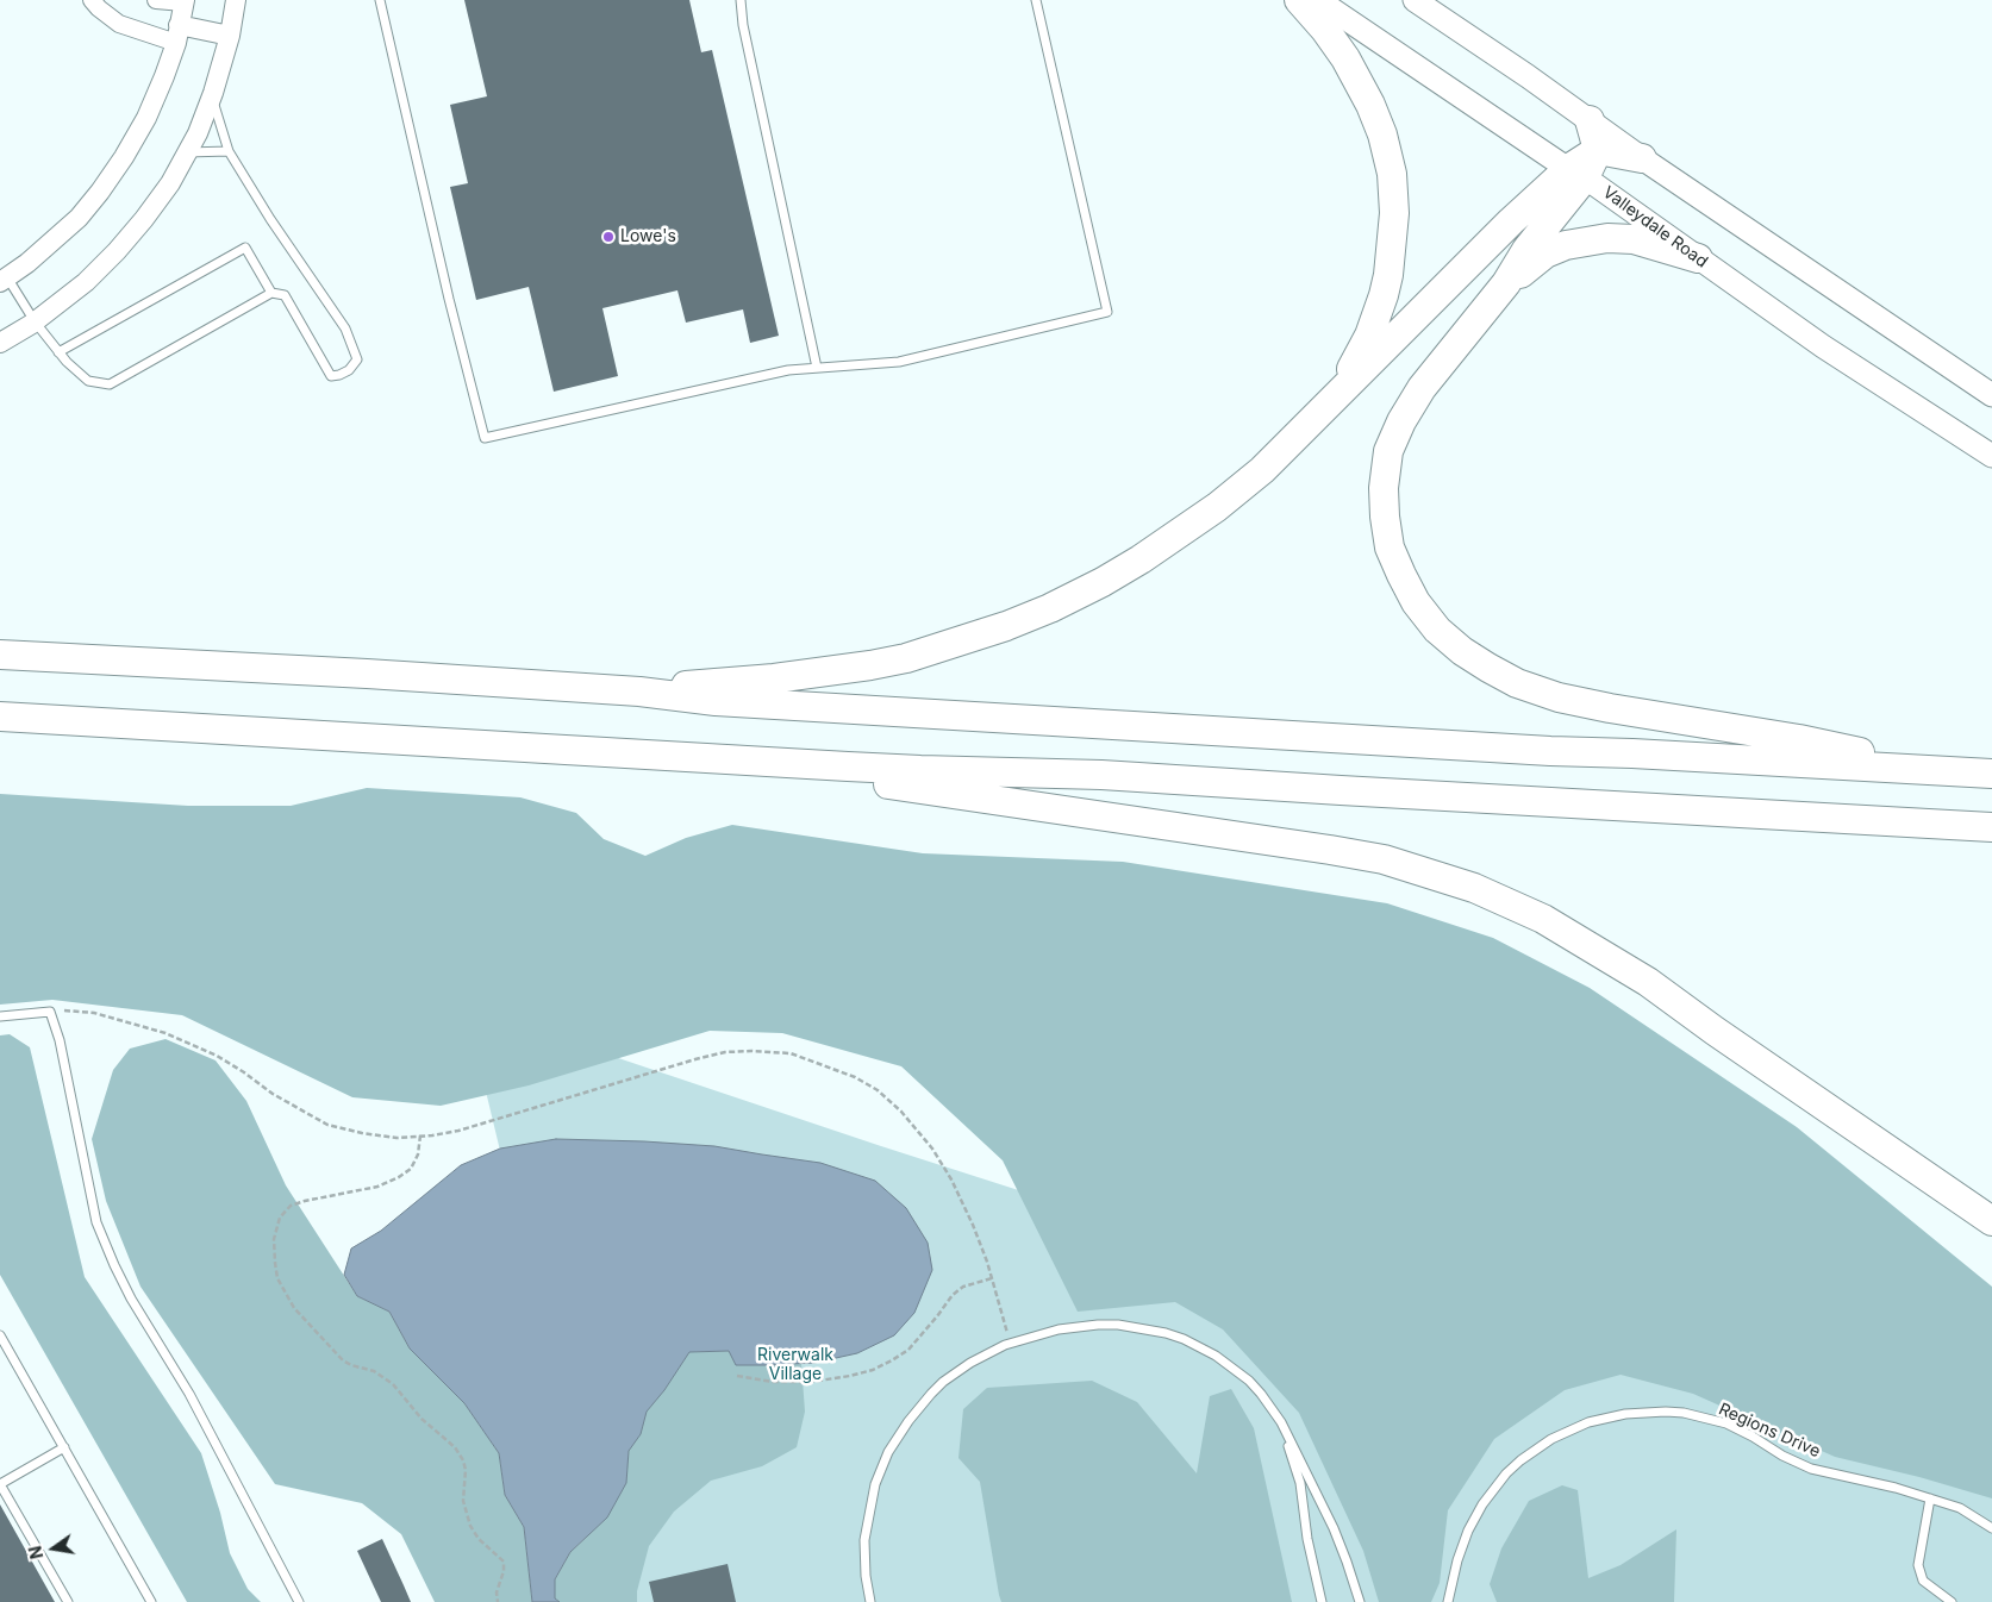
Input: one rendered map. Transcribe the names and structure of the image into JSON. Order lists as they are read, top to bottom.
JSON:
{
  "streets": {
    "main road": ["Valleydale Road"],
    "lane": ["Regions Drive"]
  },
  "parks": ["Riverwalk Village"],
  "places": ["Lowe's"],
  "north": "left"
}
